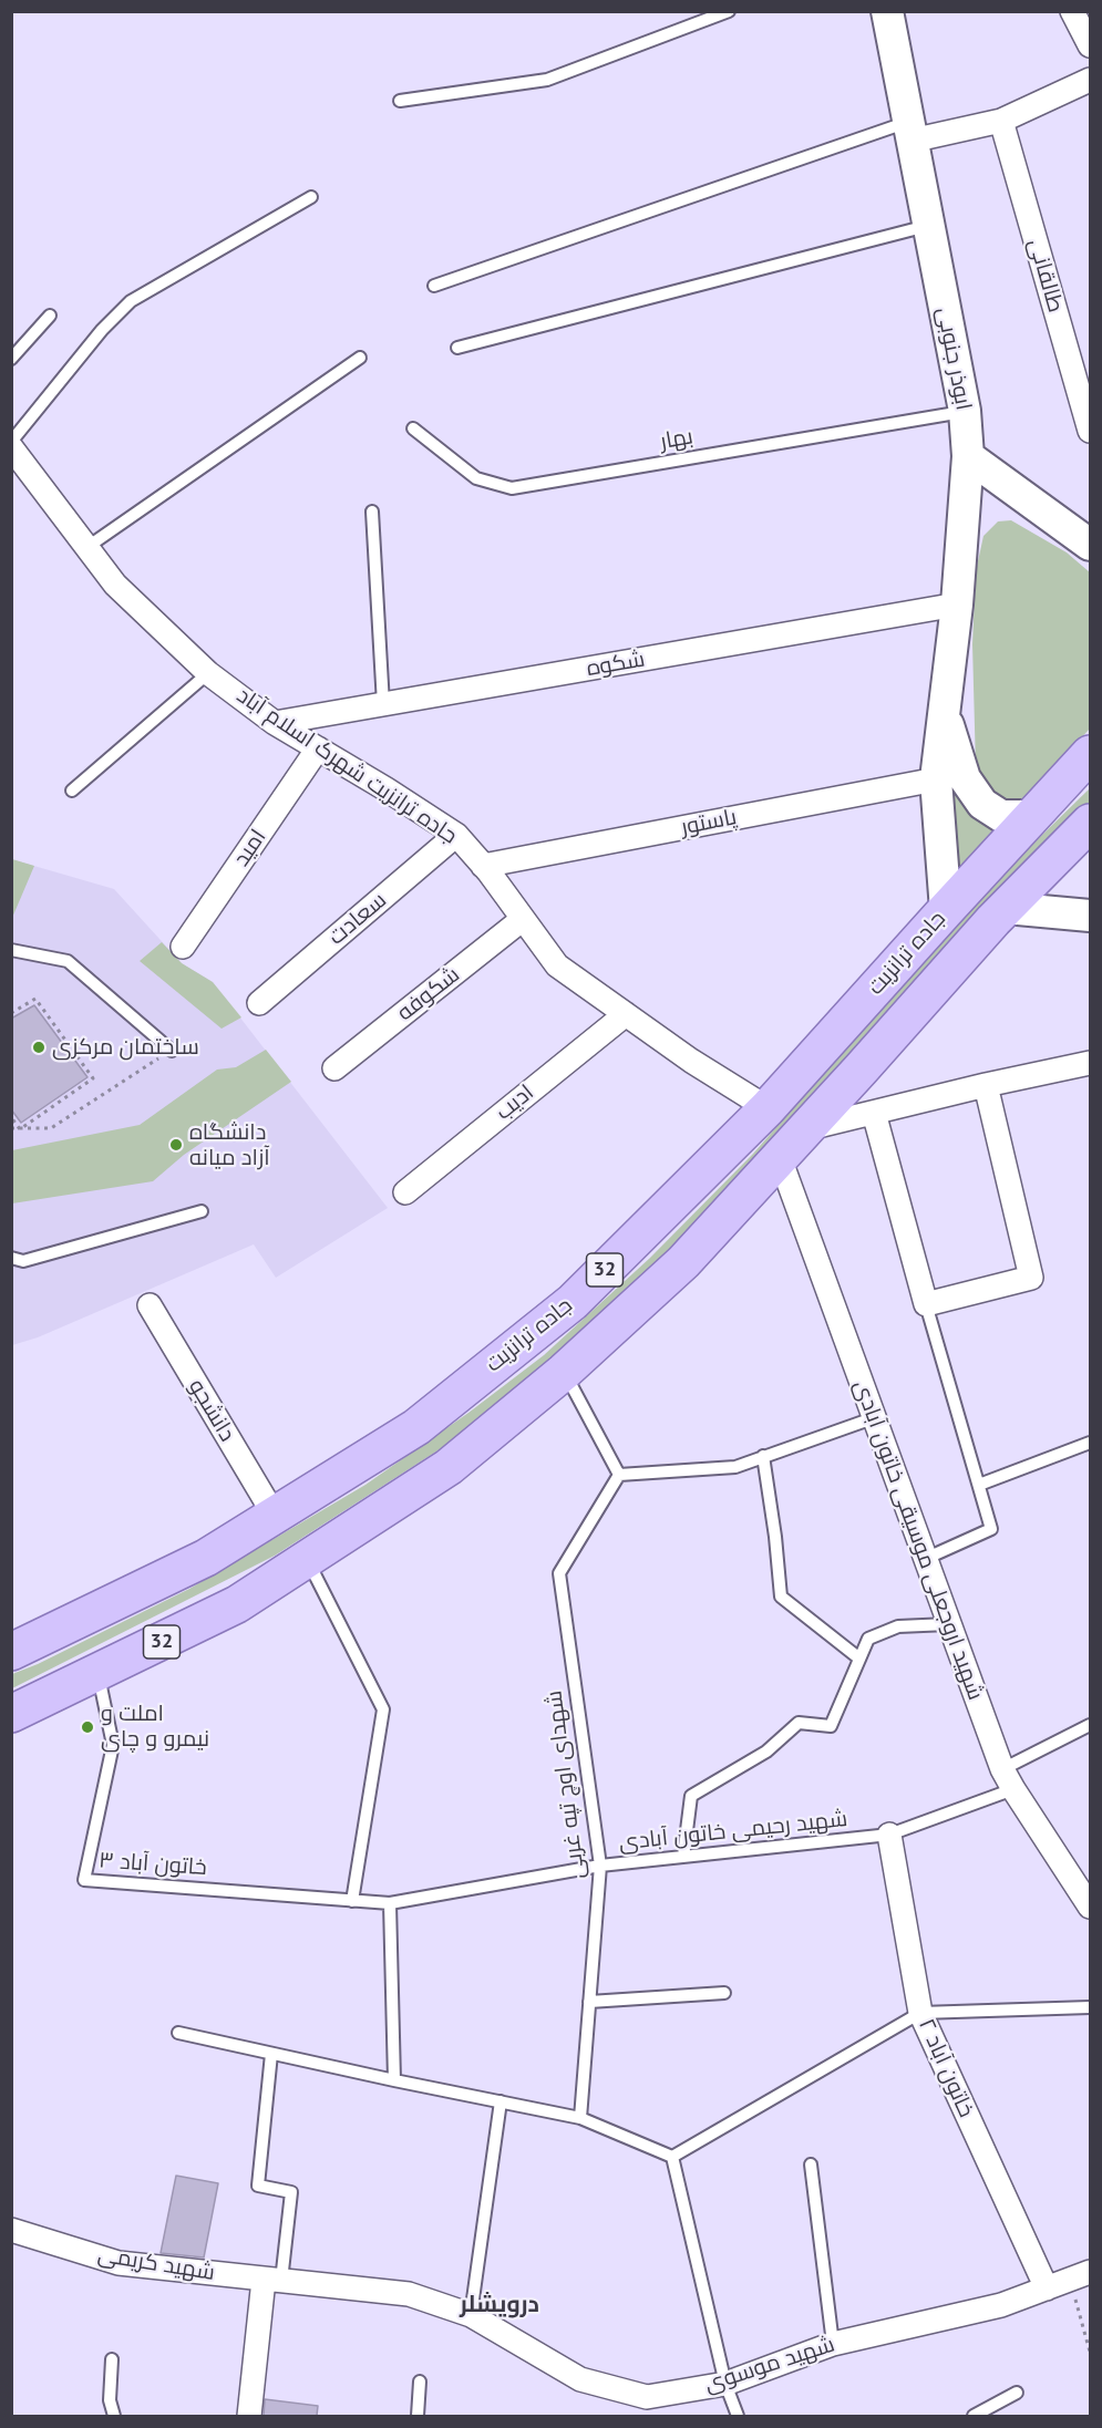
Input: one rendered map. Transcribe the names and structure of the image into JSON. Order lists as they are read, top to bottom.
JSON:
{
  "streets": {
    "main road": ["جاده ترانزیت", "32"],
    "street": [
      "طالقانی",
      "ابوذر جنوبی",
      "شکوه",
      "جاده ترانزیت شهرک اسلام آباد",
      "پاستور",
      "امید",
      "سعادت",
      "شکوفه",
      "ادیب",
      "دانشجو",
      "شهید اروجعلی موسیقی خاتون آبادی",
      "خاتون آباد ۲",
      "شهید کریمی",
      "شهید موسوی"
    ],
    "lane": [
      "بهار",
      "شهدای اوچ تپه غربی",
      "شهید رحیمی خاتون آبادی",
      "خاتون آباد ۳"
    ]
  },
  "crossings": [
    ["ابوذر جنوبی", "بهار"],
    ["ابوذر جنوبی", "شکوه"],
    ["ابوذر جنوبی", "پاستور"],
    ["ابوذر جنوبی", "جاده ترانزیت"],
    ["شکوه", "جاده ترانزیت شهرک اسلام آباد"],
    ["جاده ترانزیت شهرک اسلام آباد", "پاستور"],
    ["جاده ترانزیت شهرک اسلام آباد", "امید"],
    ["جاده ترانزیت شهرک اسلام آباد", "سعادت"],
    ["جاده ترانزیت شهرک اسلام آباد", "جاده ترانزیت"],
    ["جاده ترانزیت شهرک اسلام آباد", "شکوفه"],
    ["جاده ترانزیت شهرک اسلام آباد", "ادیب"],
    ["جاده ترانزیت", "دانشجو"],
    ["جاده ترانزیت", "شهید اروجعلی موسیقی خاتون آبادی"],
    ["جاده ترانزیت", "خاتون آباد ۳"],
    ["شهید اروجعلی موسیقی خاتون آبادی", "شهید رحیمی خاتون آبادی"],
    ["شهدای اوچ تپه غربی", "شهید رحیمی خاتون آبادی"],
    ["شهید رحیمی خاتون آبادی", "خاتون آباد ۳"],
    ["شهید رحیمی خاتون آبادی", "خاتون آباد ۲"],
    ["خاتون آباد ۲", "شهید موسوی"],
    ["شهید کریمی", "شهید موسوی"]
  ],
  "districts": ["درویشلر"],
  "places": ["ساختمان مرکزی", "دانشگاه آزاد میانه", "املت و نیمرو و چای"]
}
